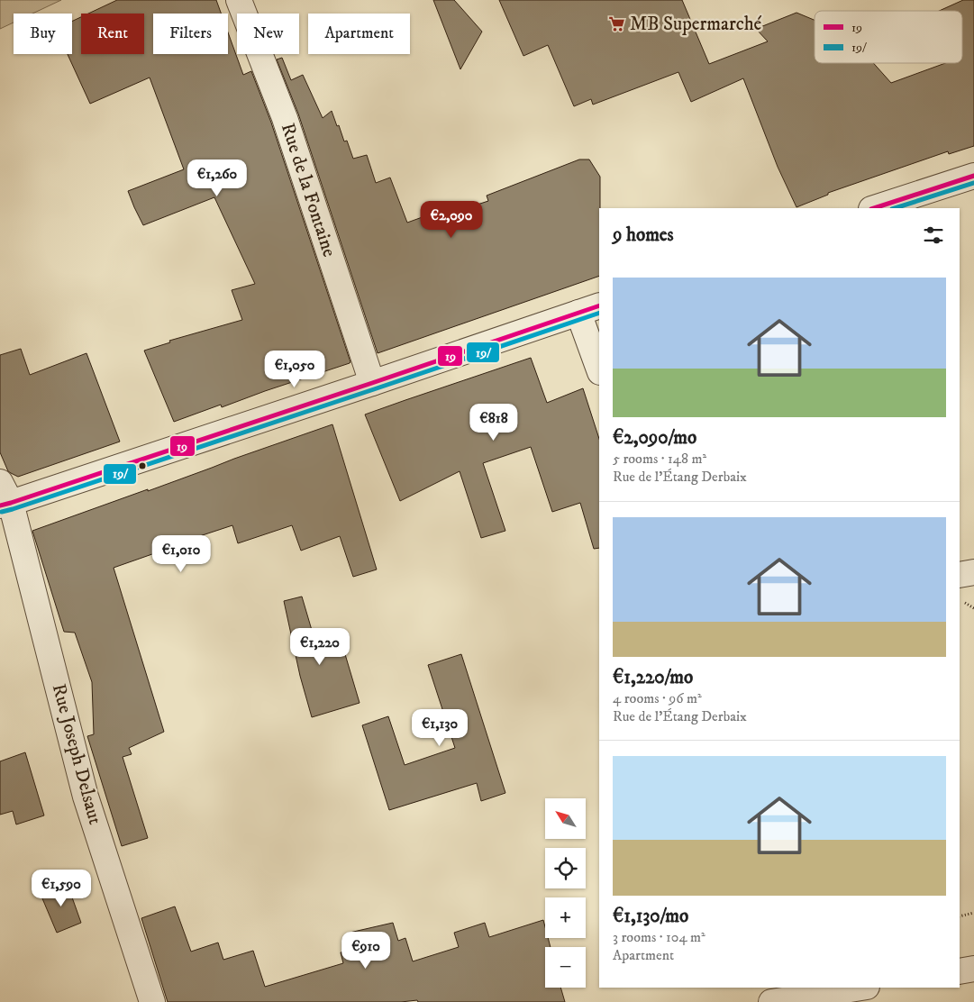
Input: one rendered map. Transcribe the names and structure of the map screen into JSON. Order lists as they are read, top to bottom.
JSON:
{
  "streets": {
    "street": ["Rue de la Fontaine", "Rue Joseph Delsaut"]
  },
  "places": {
    "supermarket": ["MB Supermarché"]
  },
  "lines": ["transit line 19", "transit line 19/"],
  "legend": ["19", "19/"],
  "north": "top left",
  "page": {
    "chip": [
      "Buy",
      "Rent",
      "Filters",
      "New",
      "Apartment"
    ],
    "price": [
      "€1,260",
      "€2,090",
      "€1,050",
      "€818",
      "€1,010",
      "€1,220",
      "€1,130",
      "€1,590",
      "€910"
    ],
    "heading": "9 homes",
    "list": [
      {
        "name": "€2,090/mo",
        "note": "5 rooms · 148 m² · Rue de l'Étang Derbaix"
      },
      {
        "name": "€1,220/mo",
        "note": "4 rooms · 96 m² · Rue de l'Étang Derbaix"
      },
      {
        "name": "€1,130/mo",
        "note": "3 rooms · 104 m² · Apartment"
      }
    ],
    "map_buttons": ["+", "−"]
  }
}
